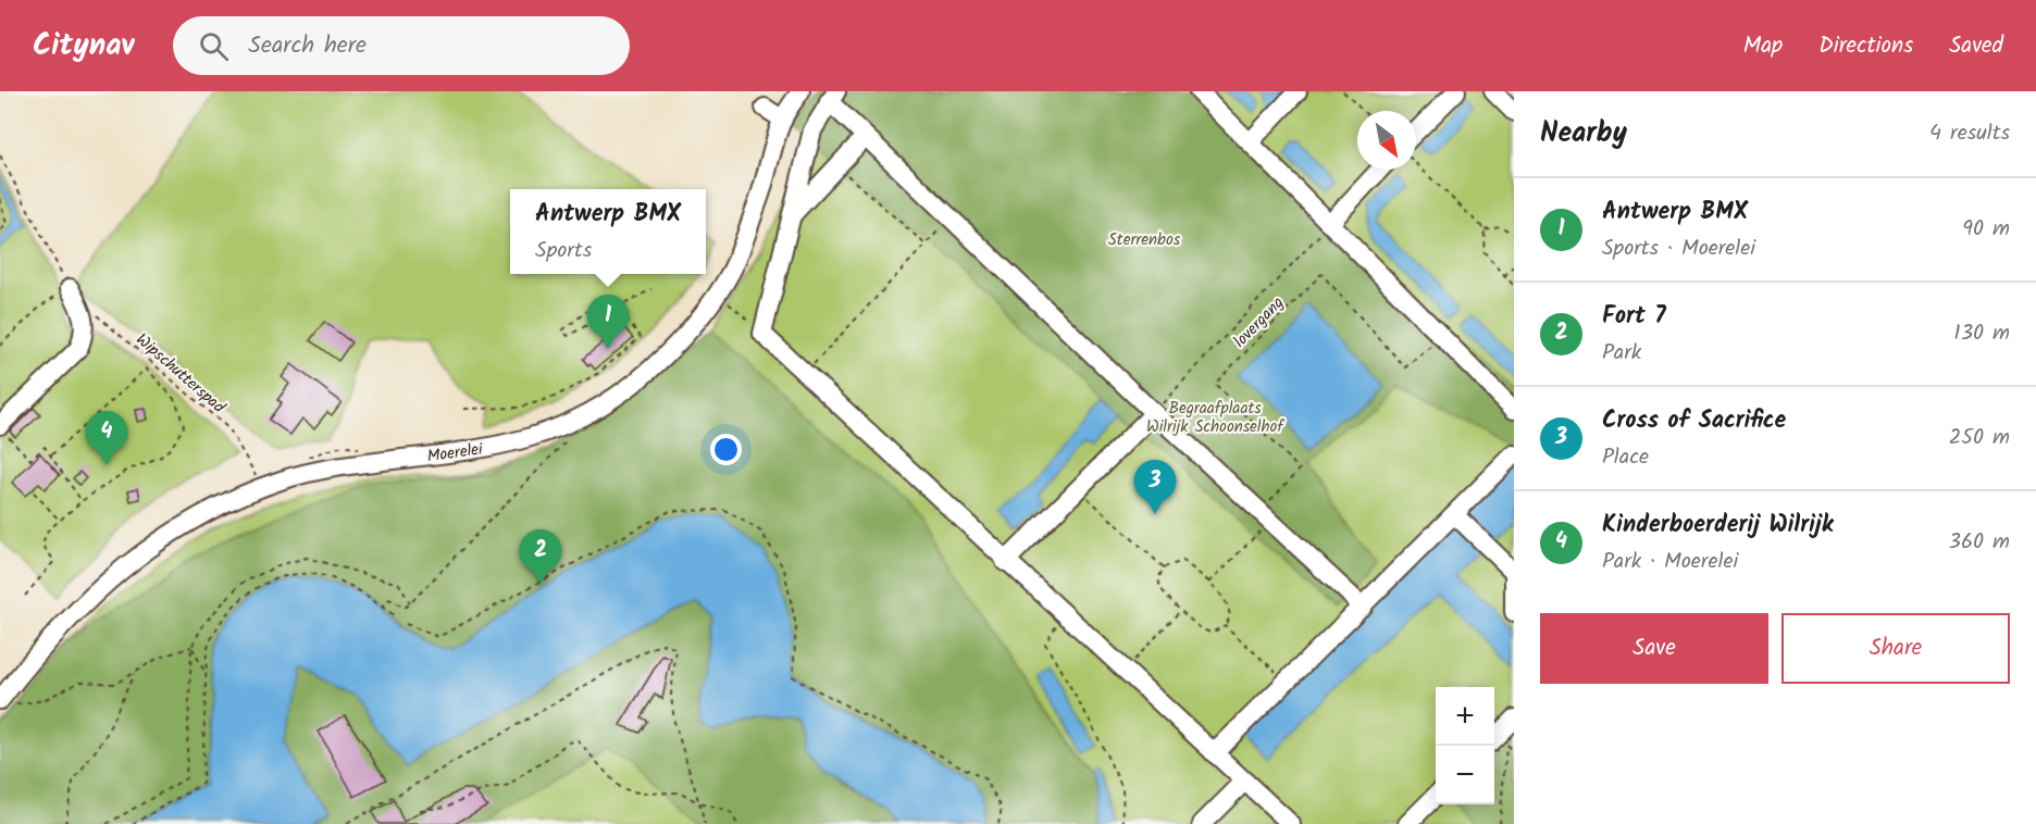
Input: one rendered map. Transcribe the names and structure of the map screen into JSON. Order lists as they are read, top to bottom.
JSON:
{
  "streets": {
    "street": ["Moerelei"],
    "path": ["lovergang", "Wipschutterspad"]
  },
  "parks": ["Sterrenbos", "Begraafplaats Wilrijk Schoonselhof"],
  "north": "bottom right",
  "page": {
    "header": "Citynav",
    "search": "Search here",
    "nav": ["Map", "Directions", "Saved"],
    "heading": ["Nearby", "4 results"],
    "list": [
      {
        "mark": "1",
        "name": "Antwerp BMX",
        "note": "Sports · Moerelei",
        "value": "90 m"
      },
      {
        "mark": "2",
        "name": "Fort 7",
        "note": "Park",
        "value": "130 m"
      },
      {
        "mark": "3",
        "name": "Cross of Sacrifice",
        "note": "Place",
        "value": "250 m"
      },
      {
        "mark": "4",
        "name": "Kinderboerderij Wilrijk",
        "note": "Park · Moerelei",
        "value": "360 m"
      }
    ],
    "popup": ["Antwerp BMX", "Sports"],
    "pins": [
      "1",
      "4",
      "3",
      "2"
    ],
    "buttons": ["Save", "Share"],
    "map_buttons": ["+", "−"]
  }
}
